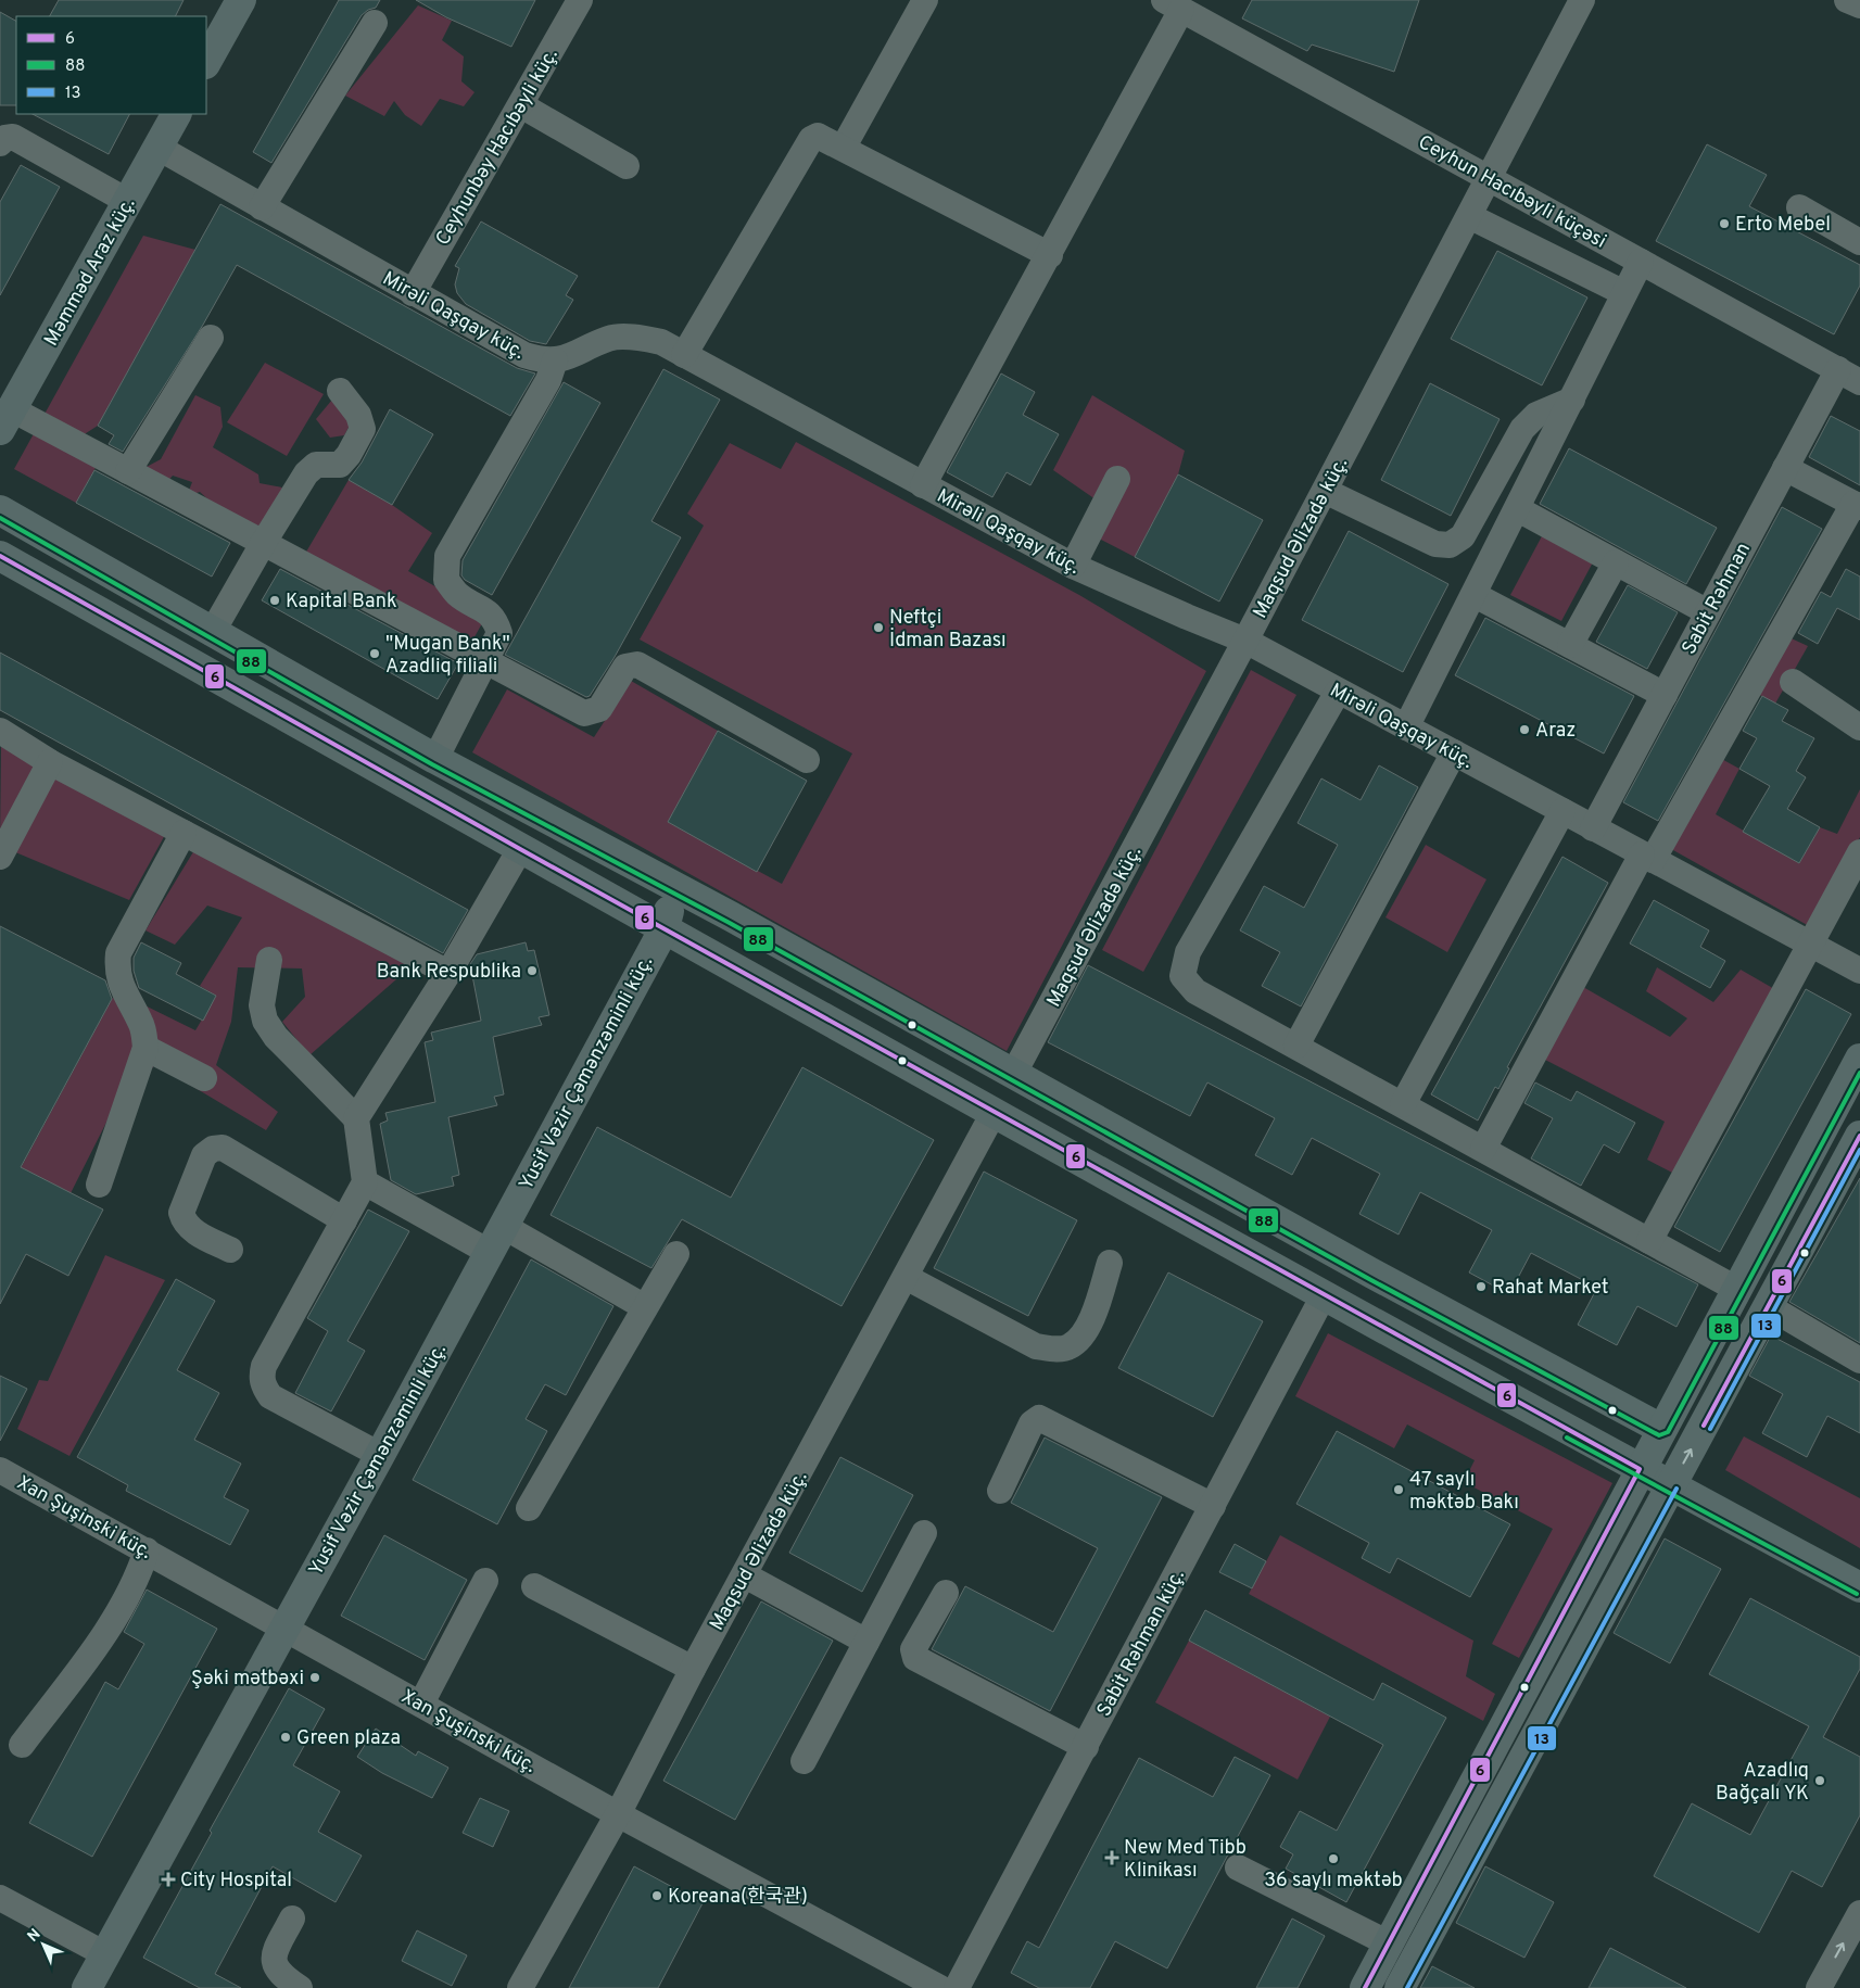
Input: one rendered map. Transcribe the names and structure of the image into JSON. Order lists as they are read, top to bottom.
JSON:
{
  "streets": {
    "main road": ["Məmməd Araz küç.", "Yusif Vəzir Çəmənzəminli küç."],
    "street": [
      "Ceyhunbəy Hacıbəyli küç.",
      "Ceyhun Hacıbəyli küçəsi",
      "Mirəli Qaşqay küç.",
      "Maqsud Əlizadə küç.",
      "Sabit Rəhman",
      "Xan Şuşinski küç.",
      "Sabit Rəhman küç."
    ]
  },
  "crossings": [
    ["Ceyhunbəy Hacıbəyli küç.", "Mirəli Qaşqay küç."],
    ["Ceyhun Hacıbəyli küçəsi", "Maqsud Əlizadə küç."],
    ["Ceyhun Hacıbəyli küçəsi", "Sabit Rəhman"],
    ["Məmməd Araz küç.", "Mirəli Qaşqay küç."],
    ["Mirəli Qaşqay küç.", "Maqsud Əlizadə küç."],
    ["Mirəli Qaşqay küç.", "Sabit Rəhman"],
    ["Maqsud Əlizadə küç.", "Xan Şuşinski küç."],
    ["Yusif Vəzir Çəmənzəminli küç.", "Xan Şuşinski küç."]
  ],
  "places": {
    "other": [
      "Erto Mebel",
      "Kapital Bank",
      "Neftçi İdman Bazası",
      "\"Mugan Bank\" Azadliq filiali",
      "Araz",
      "Bank Respublika",
      "Rahat Market",
      "47 saylı məktəb Bakı",
      "Şəki mətbəxi",
      "Green plaza",
      "Azadlıq Bağçalı YK",
      "36 saylı məktəb",
      "Koreana(한국관)"
    ],
    "health": ["New Med Tibb Klinikası", "City Hospital"]
  },
  "lines": ["transit line 88", "transit line 6", "transit line 13"],
  "legend": ["6", "88", "13"],
  "north": "top left"
}
